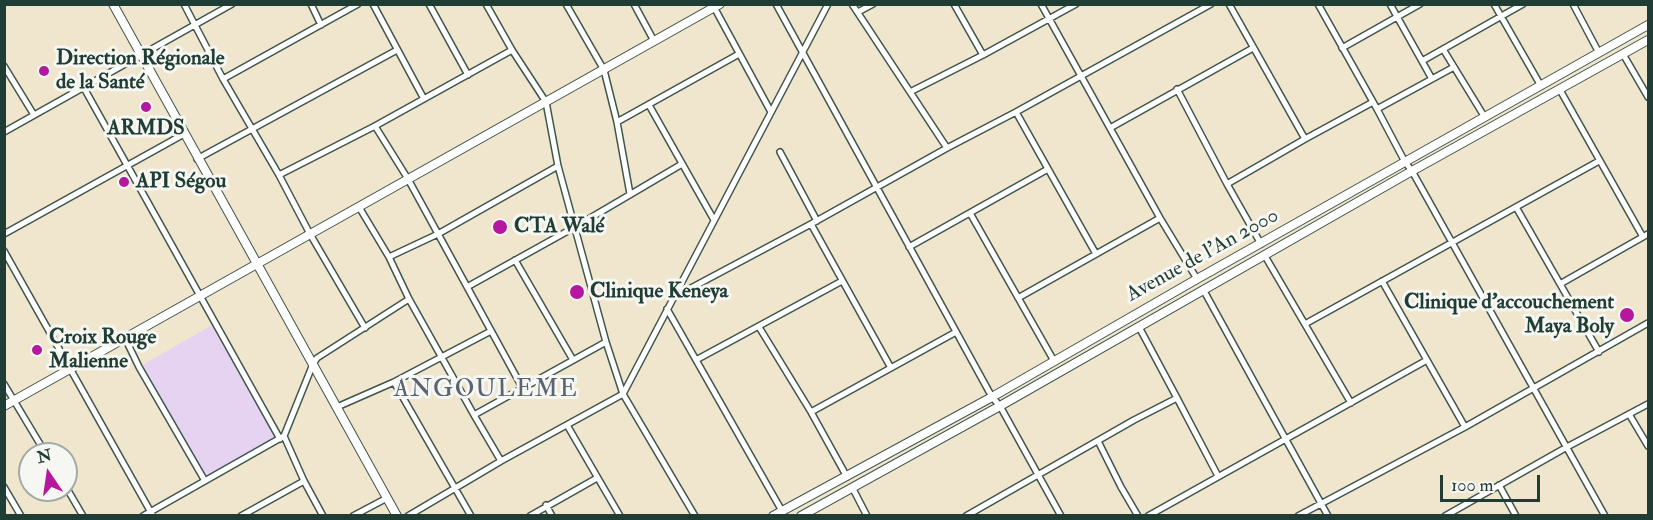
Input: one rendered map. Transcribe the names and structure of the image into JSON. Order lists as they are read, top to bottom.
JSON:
{
  "streets": {
    "main road": ["Avenue de l'An 2000"]
  },
  "districts": ["ANGOULEME"],
  "places": [
    "Direction Régionale de la Santé",
    "ARMDS",
    "API Ségou",
    "CTA Walé",
    "Clinique Keneya",
    "Clinique d'accouchement Maya Boly",
    "Croix Rouge Malienne"
  ],
  "scale_bar": "100 m",
  "north": "top"
}
